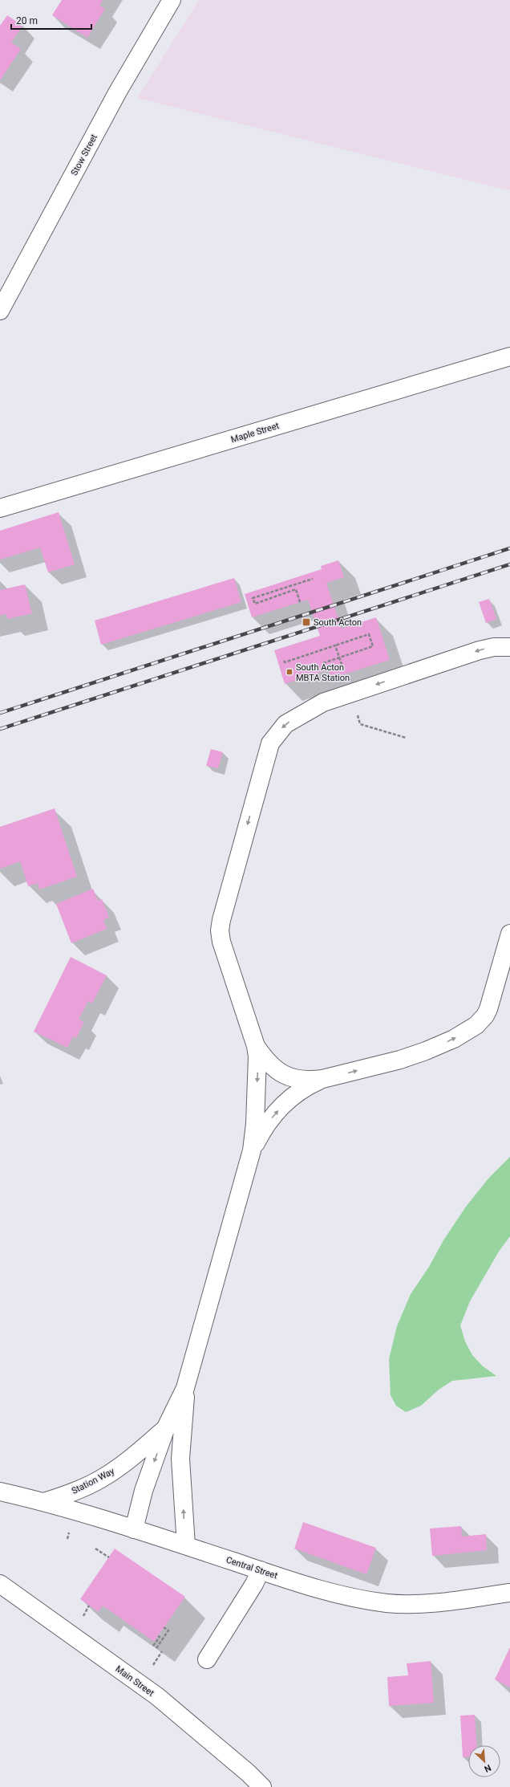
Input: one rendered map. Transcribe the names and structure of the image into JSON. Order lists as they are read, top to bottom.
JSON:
{
  "streets": {
    "street": [
      "Stow Street",
      "Maple Street",
      "Station Way",
      "Central Street",
      "Main Street"
    ]
  },
  "crossings": [
    ["Station Way", "Central Street"]
  ],
  "places": {
    "transit": ["South Acton", "South Acton MBTA Station"]
  },
  "scale_bar": "20 m",
  "north": "bottom right"
}
